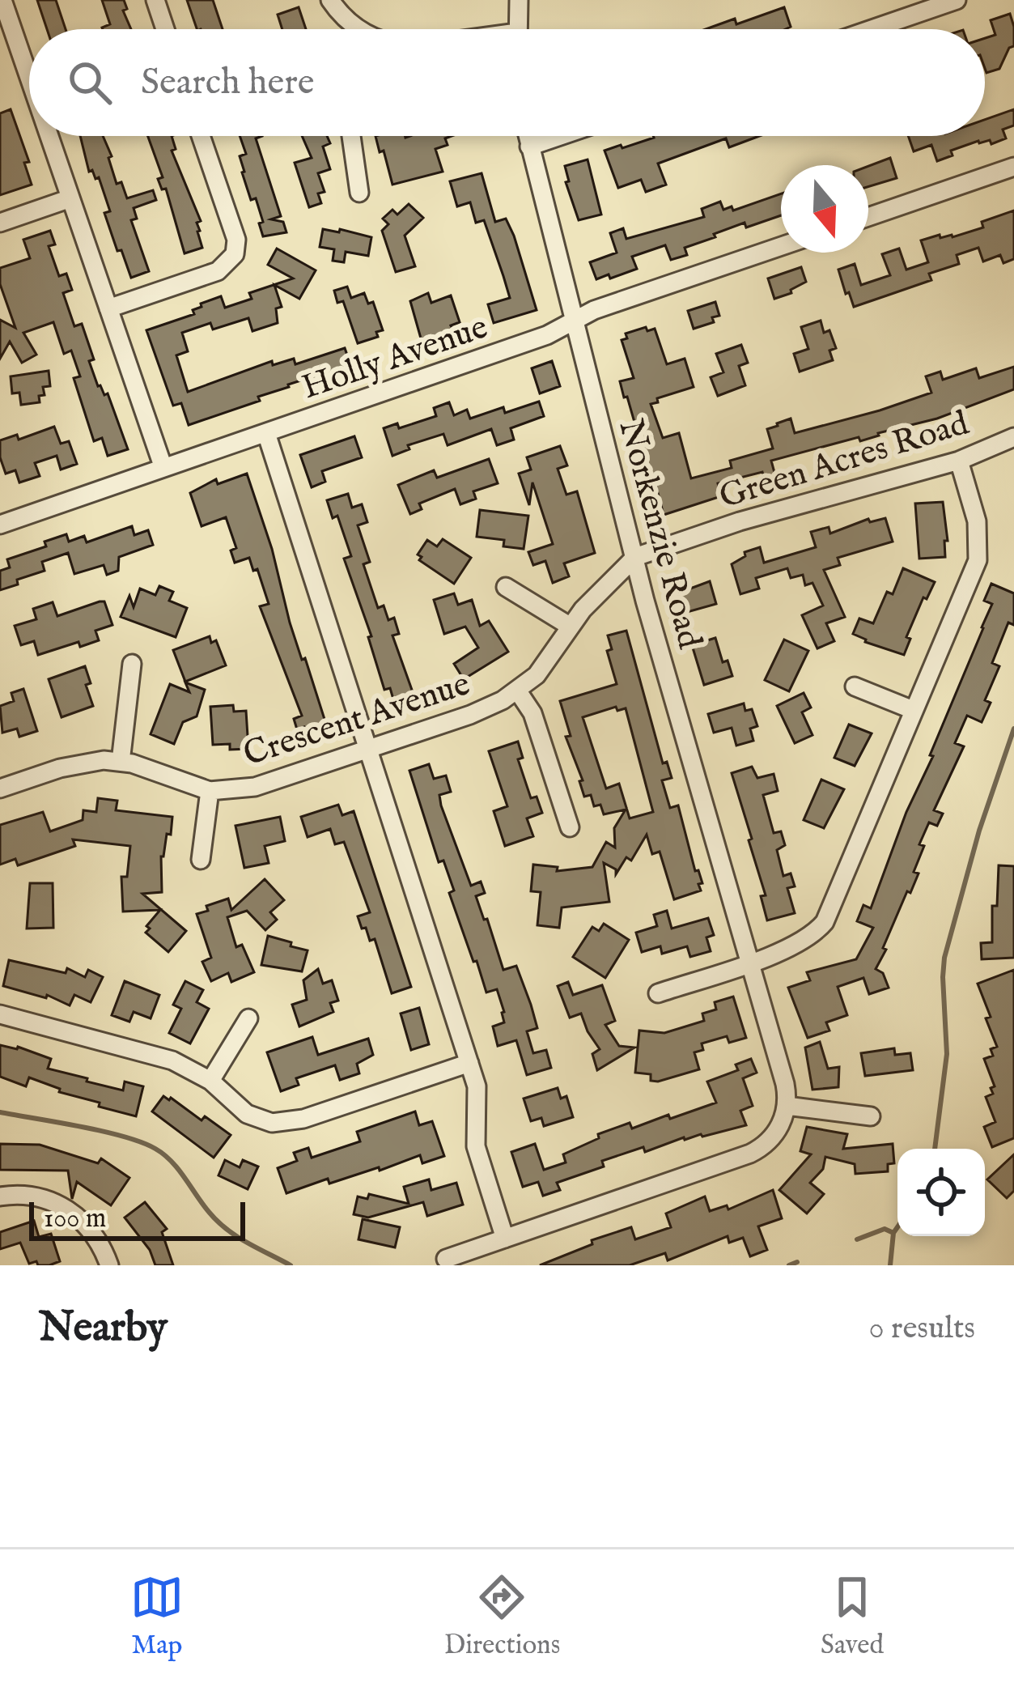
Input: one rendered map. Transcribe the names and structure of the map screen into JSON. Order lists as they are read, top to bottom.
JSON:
{
  "streets": {
    "street": [
      "Holly Avenue",
      "Green Acres Road",
      "Norkenzie Road",
      "Crescent Avenue"
    ]
  },
  "crossings": [
    ["Holly Avenue", "Norkenzie Road"],
    ["Green Acres Road", "Norkenzie Road"],
    ["Green Acres Road", "Crescent Avenue"],
    ["Norkenzie Road", "Crescent Avenue"]
  ],
  "scale_bar": "100 m",
  "north": "bottom",
  "page": {
    "search": "Search here",
    "scale": "100 m",
    "heading": ["Nearby", "0 results"],
    "nav": ["Map", "Directions", "Saved"]
  }
}
